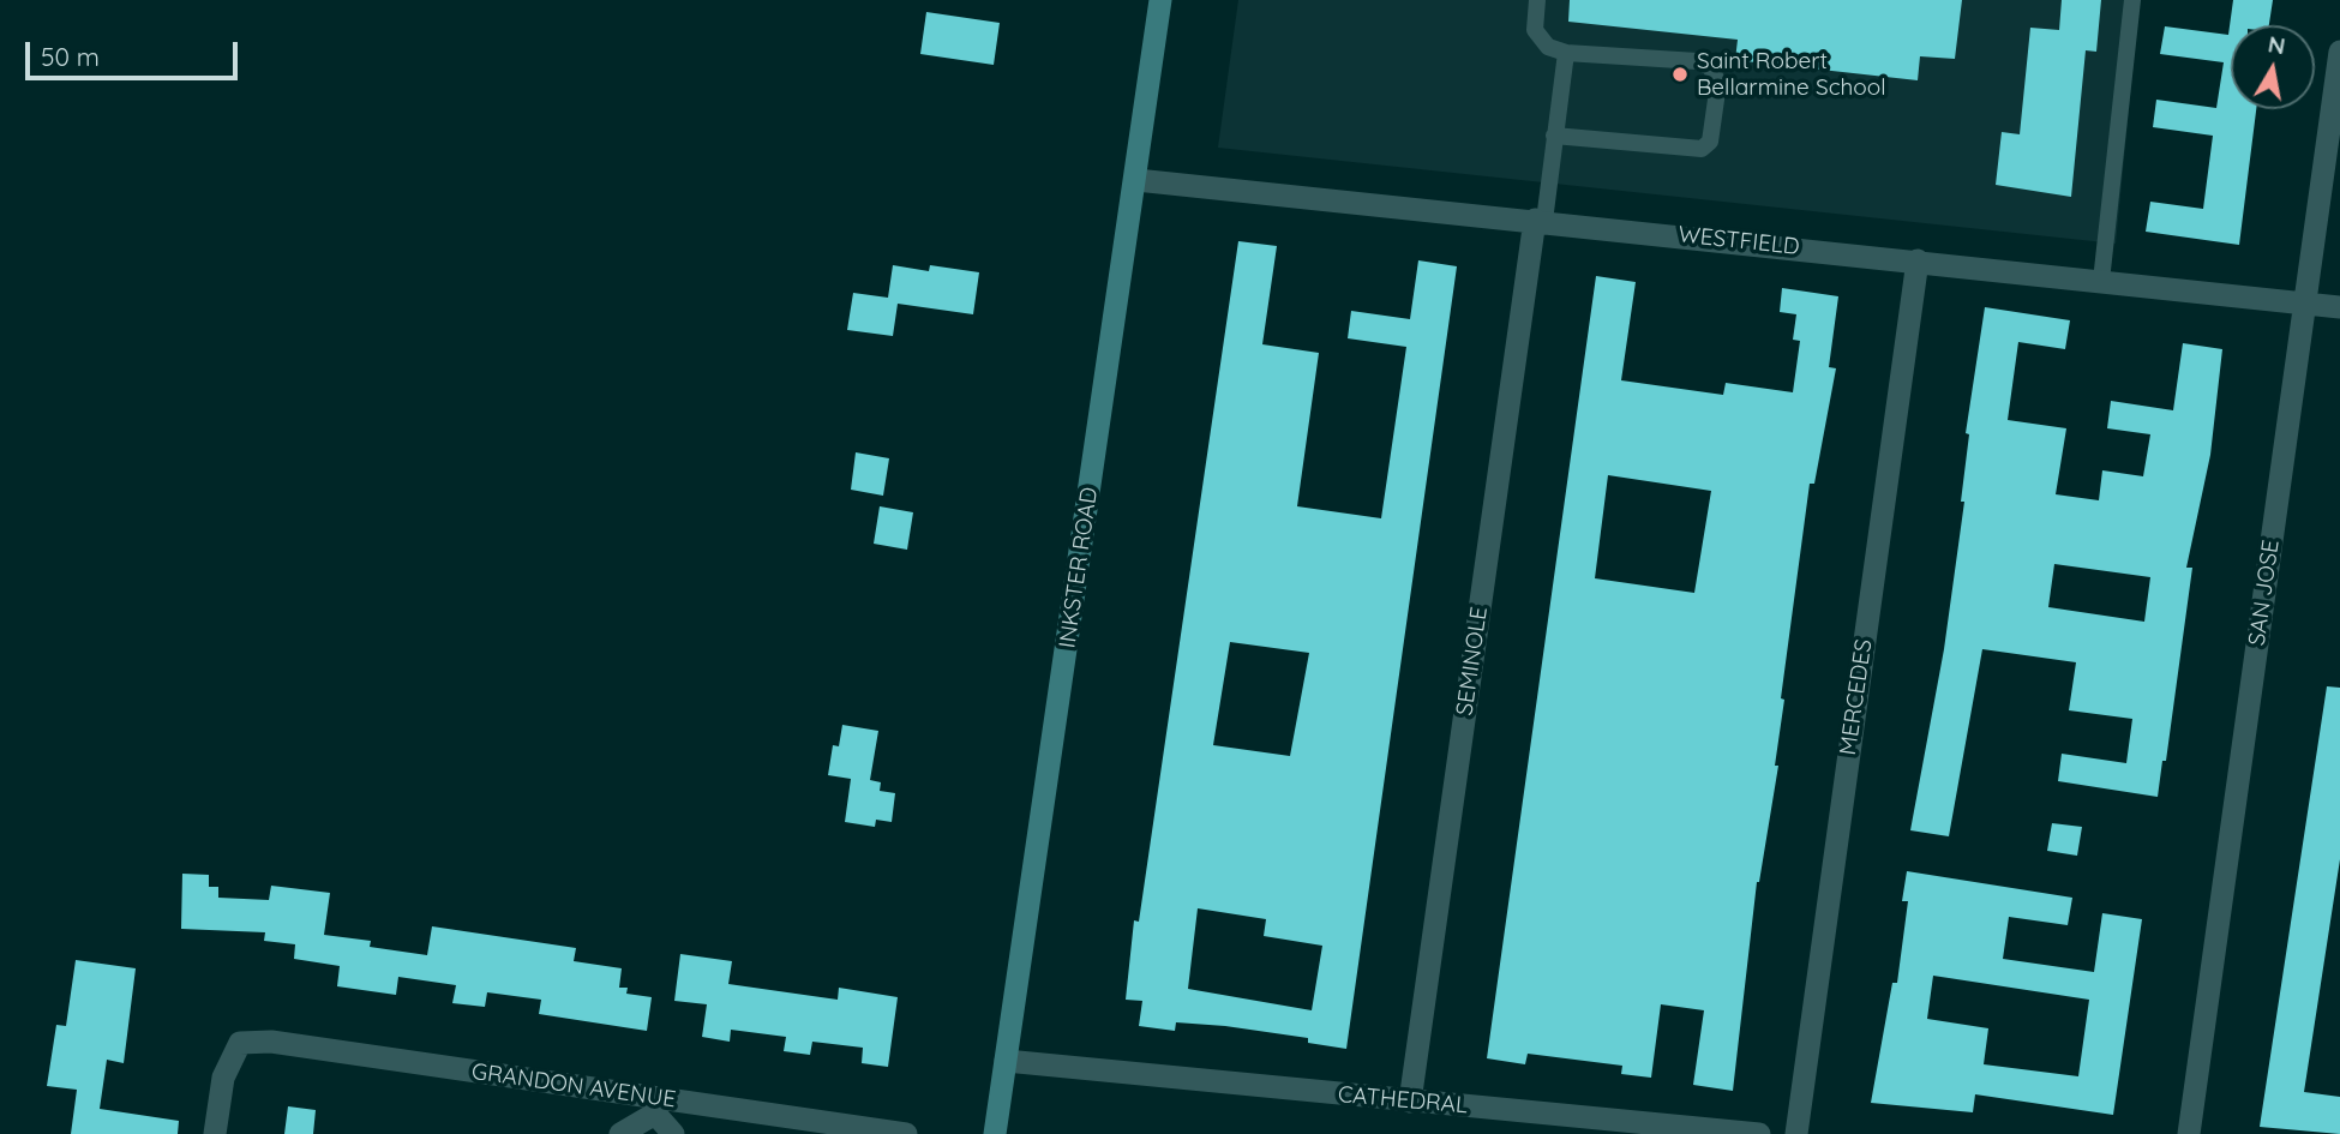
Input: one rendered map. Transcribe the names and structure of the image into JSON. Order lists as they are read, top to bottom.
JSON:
{
  "streets": {
    "main road": ["INKSTER ROAD"],
    "street": [
      "WESTFIELD",
      "SAN JOSE",
      "SEMINOLE",
      "MERCEDES",
      "GRANDON AVENUE",
      "CATHEDRAL"
    ]
  },
  "crossings": [
    ["WESTFIELD", "INKSTER ROAD"],
    ["WESTFIELD", "SAN JOSE"],
    ["WESTFIELD", "SEMINOLE"],
    ["WESTFIELD", "MERCEDES"],
    ["INKSTER ROAD", "CATHEDRAL"],
    ["SEMINOLE", "CATHEDRAL"]
  ],
  "places": ["Saint Robert Bellarmine School"],
  "scale_bar": "50 m",
  "north": "top"
}
